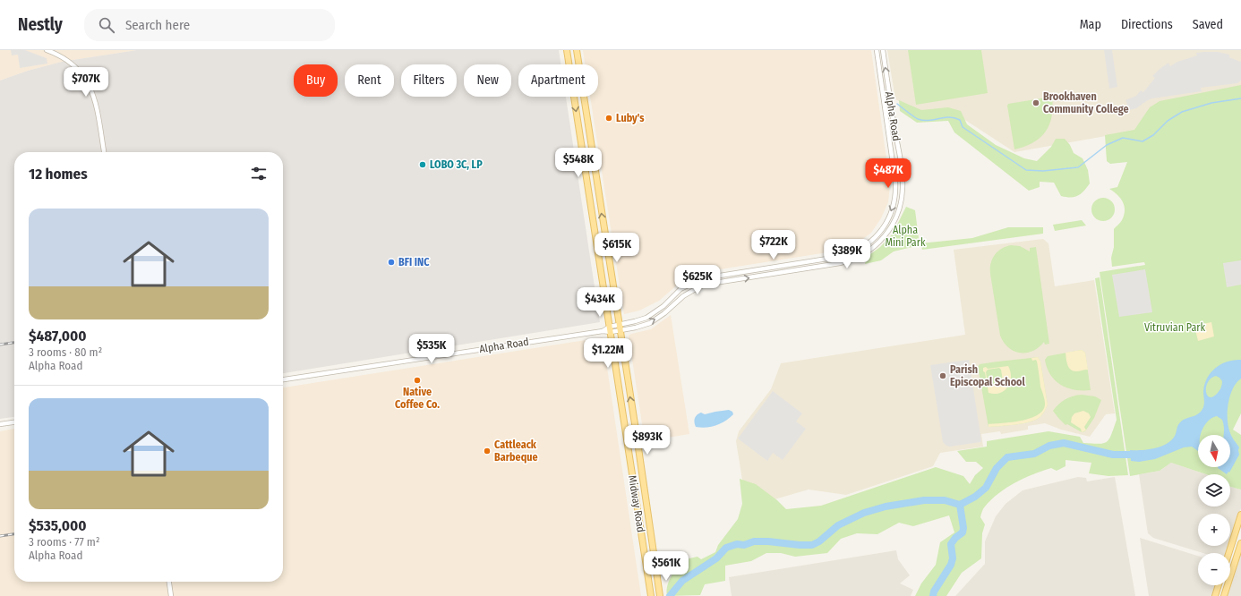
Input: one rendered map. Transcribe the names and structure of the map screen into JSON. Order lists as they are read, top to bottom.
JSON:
{
  "streets": {
    "main road": ["Midway Road"],
    "street": ["Alpha Road"]
  },
  "crossings": [
    ["Alpha Road", "Midway Road"]
  ],
  "parks": ["Alpha Mini Park", "Vitruvian Park"],
  "places": [
    "Brookhaven Community College",
    "Luby's",
    "LOBO 3C, LP",
    "BFI INC",
    "Parish Episcopal School",
    "Native Coffee Co.",
    "Cattleack Barbeque"
  ],
  "north": "bottom",
  "page": {
    "header": "Nestly",
    "search": "Search here",
    "nav": ["Map", "Directions", "Saved"],
    "chip": [
      "Buy",
      "Rent",
      "Filters",
      "New",
      "Apartment"
    ],
    "price": [
      "$707K",
      "$548K",
      "$487K",
      "$722K",
      "$615K",
      "$389K",
      "$625K",
      "$434K",
      "$535K",
      "$1.22M",
      "$893K",
      "$561K"
    ],
    "heading": "12 homes",
    "list": [
      {
        "name": "$487,000",
        "note": "3 rooms · 80 m² · Alpha Road"
      },
      {
        "name": "$535,000",
        "note": "3 rooms · 77 m² · Alpha Road"
      }
    ],
    "map_buttons": ["+", "−"]
  }
}
